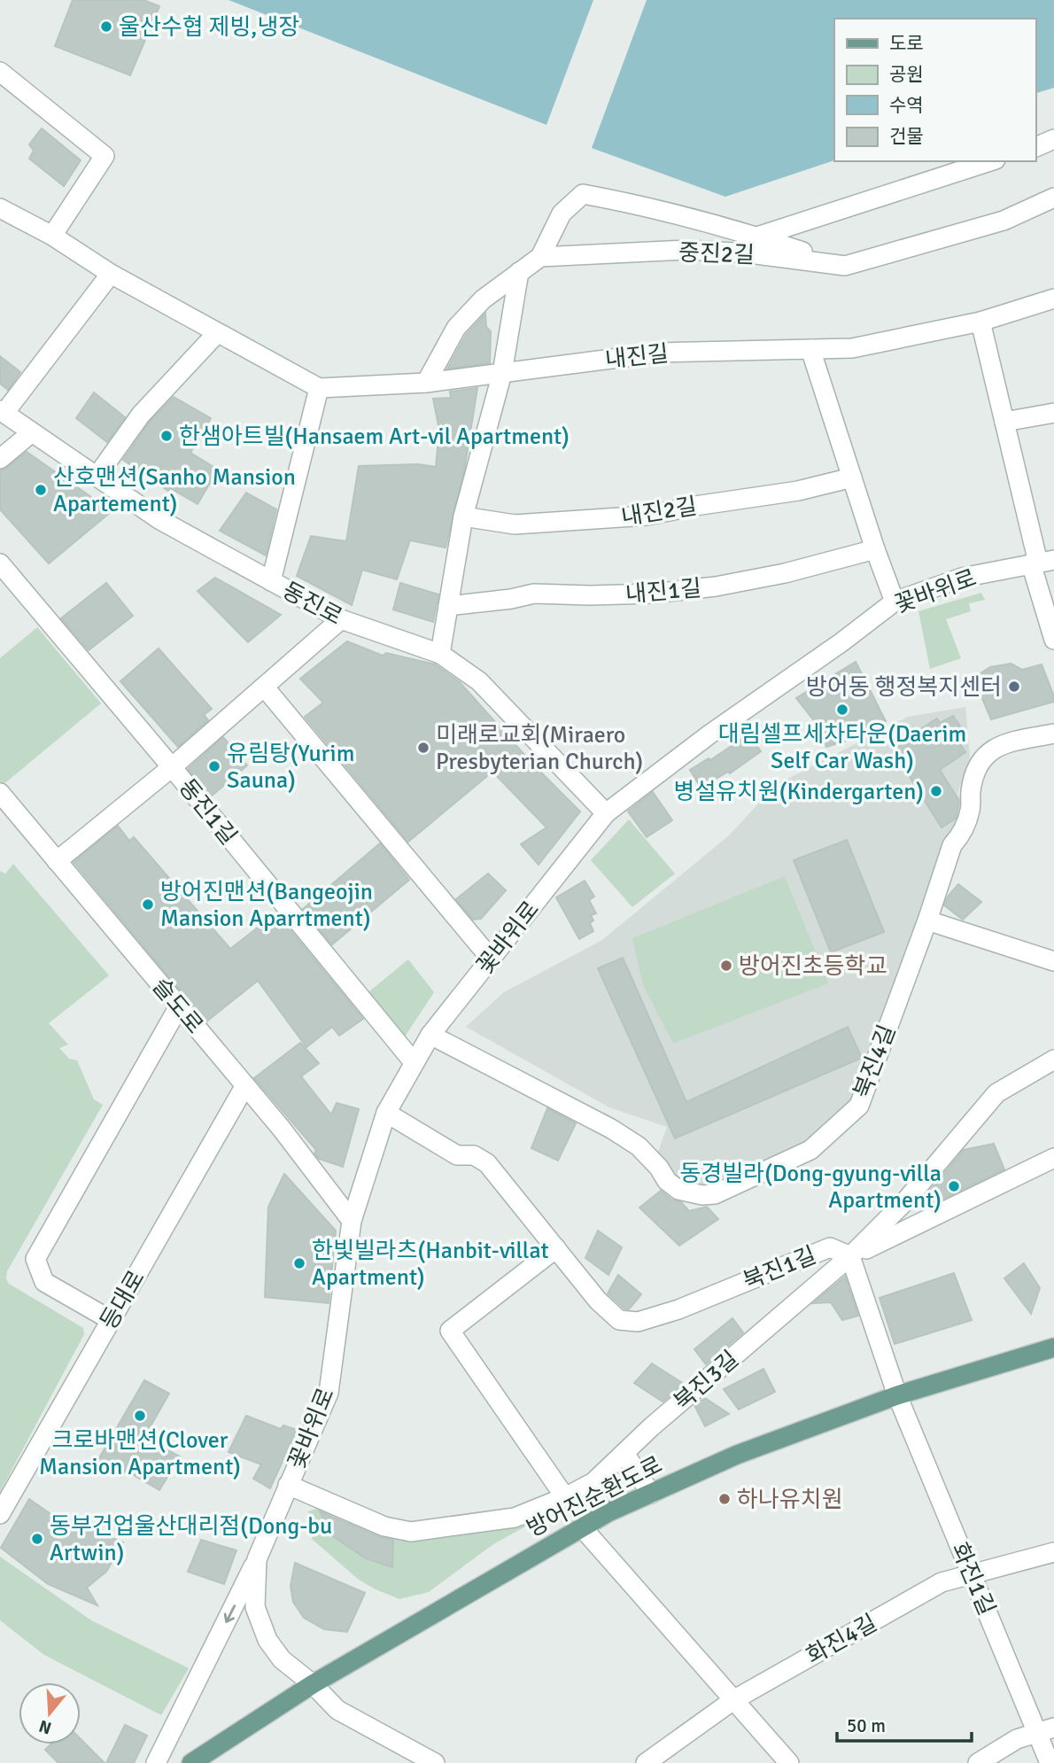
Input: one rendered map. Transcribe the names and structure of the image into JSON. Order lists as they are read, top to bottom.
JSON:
{
  "streets": {
    "main road": ["방어진순환도로"],
    "street": [
      "중진2길",
      "내진길",
      "내진2길",
      "내진1길",
      "꽃바위로",
      "동진로",
      "동진1길",
      "슬도로",
      "북진4길",
      "북진1길",
      "등대로",
      "북진3길",
      "화진1길",
      "화진4길"
    ]
  },
  "crossings": [
    ["꽃바위로", "동진로"],
    ["꽃바위로", "동진1길"],
    ["꽃바위로", "슬도로"],
    ["꽃바위로", "북진4길"],
    ["꽃바위로", "북진1길"],
    ["꽃바위로", "북진3길"],
    ["꽃바위로", "방어진순환도로"],
    ["슬도로", "등대로"],
    ["북진1길", "북진3길"],
    ["북진1길", "화진1길"],
    ["북진3길", "화진1길"],
    ["방어진순환도로", "화진1길"],
    ["화진1길", "화진4길"]
  ],
  "places": [
    "울산수협 제빙,냉장",
    "한샘아트빌(Hansaem Art-vil Apartment)",
    "산호맨션(Sanho Mansion Apartement)",
    "방어동 행정복지센터",
    "대림셀프세차타운(Daerim Self Car Wash)",
    "미래로교회(Miraero Presbyterian Church)",
    "유림탕(Yurim Sauna)",
    "병설유치원(Kindergarten)",
    "방어진맨션(Bangeojin Mansion Aparrtment)",
    "방어진초등학교",
    "동경빌라(Dong-gyung-villa Apartment)",
    "한빛빌라츠(Hanbit-villat Apartment)",
    "크로바맨션(Clover Mansion Apartment)",
    "하나유치원",
    "동부건업울산대리점(Dong-bu Artwin)"
  ],
  "legend": [
    "도로",
    "공원",
    "수역",
    "건물"
  ],
  "scale_bar": "50 m",
  "north": "bottom"
}
